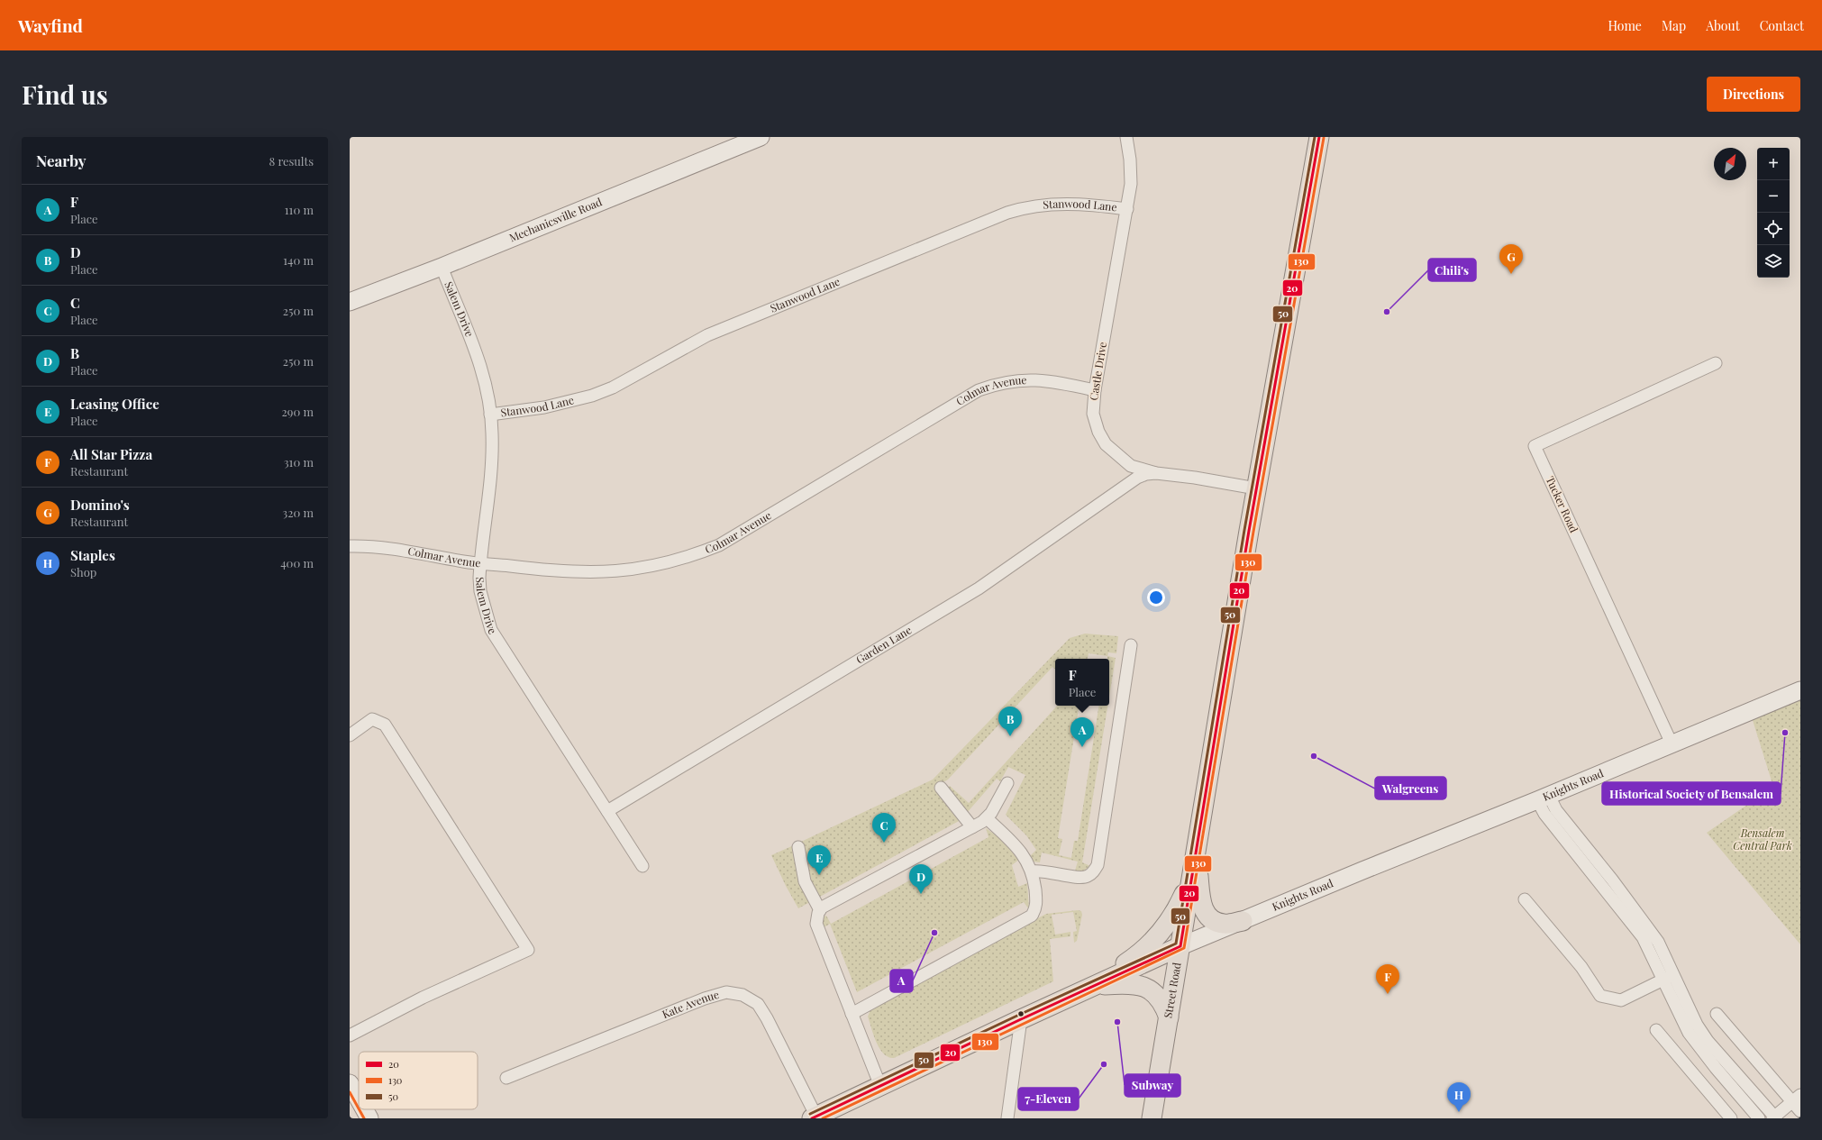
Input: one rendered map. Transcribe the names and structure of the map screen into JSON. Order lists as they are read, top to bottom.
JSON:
{
  "streets": {
    "main road": ["Mechanicsville Road", "Knights Road", "Street Road"],
    "street": [
      "Stanwood Lane",
      "Salem Drive",
      "Castle Drive",
      "Colmar Avenue",
      "Tucker Road",
      "Garden Lane",
      "Kate Avenue"
    ]
  },
  "crossings": [
    ["Stanwood Lane", "Salem Drive"],
    ["Stanwood Lane", "Castle Drive"],
    ["Mechanicsville Road", "Salem Drive"],
    ["Salem Drive", "Colmar Avenue"],
    ["Salem Drive", "Garden Lane"],
    ["Castle Drive", "Colmar Avenue"],
    ["Castle Drive", "Garden Lane"],
    ["Castle Drive", "Street Road"],
    ["Tucker Road", "Knights Road"],
    ["Knights Road", "Street Road"],
    ["Knights Road", "Kate Avenue"]
  ],
  "parks": ["Bensalem Central Park"],
  "places": [
    "Chili's",
    "Historical Society of Bensalem",
    "Walgreens",
    "A",
    "Subway",
    "7-Eleven"
  ],
  "lines": ["transit line 20", "transit line 50", "transit line 130"],
  "legend": ["20", "130", "50"],
  "north": "top right",
  "page": {
    "header": "Wayfind",
    "nav": [
      "Home",
      "Map",
      "About",
      "Contact"
    ],
    "buttons": "Directions",
    "title": "Find us",
    "heading": ["Nearby", "8 results"],
    "map_buttons": ["+", "−"],
    "list": [
      {
        "mark": "A",
        "name": "F",
        "note": "Place",
        "value": "110 m"
      },
      {
        "mark": "B",
        "name": "D",
        "note": "Place",
        "value": "140 m"
      },
      {
        "mark": "C",
        "name": "C",
        "note": "Place",
        "value": "250 m"
      },
      {
        "mark": "D",
        "name": "B",
        "note": "Place",
        "value": "250 m"
      },
      {
        "mark": "E",
        "name": "Leasing Office",
        "note": "Place",
        "value": "290 m"
      },
      {
        "mark": "F",
        "name": "All Star Pizza",
        "note": "Restaurant",
        "value": "310 m"
      },
      {
        "mark": "G",
        "name": "Domino's",
        "note": "Restaurant",
        "value": "320 m"
      },
      {
        "mark": "H",
        "name": "Staples",
        "note": "Shop",
        "value": "400 m"
      }
    ],
    "pins": [
      "G",
      "B",
      "A",
      "C",
      "E",
      "D",
      "F",
      "H"
    ],
    "popup": ["F", "Place"]
  }
}
